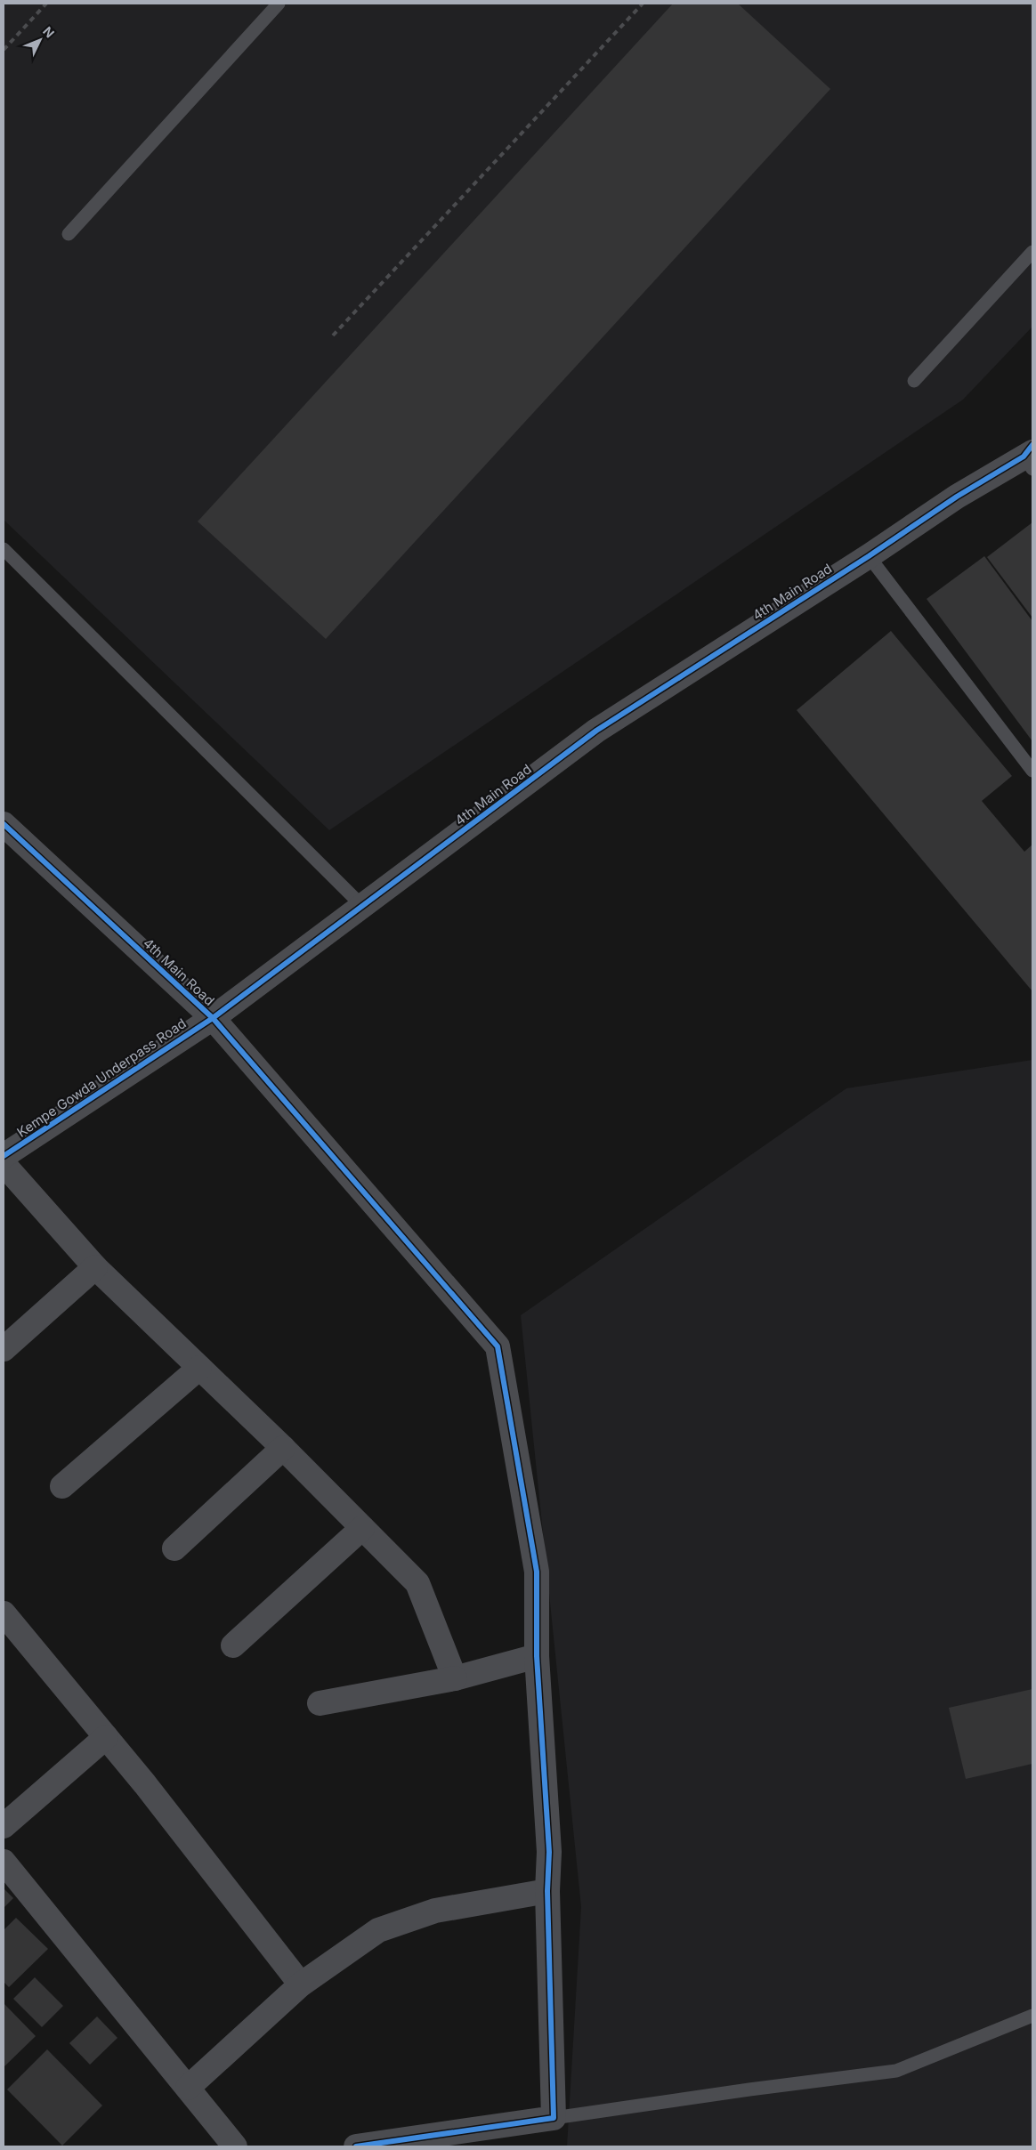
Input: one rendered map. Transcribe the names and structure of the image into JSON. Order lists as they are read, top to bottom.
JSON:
{
  "streets": {
    "street": ["4th Main Road", "Kempe Gowda Underpass Road"]
  },
  "crossings": [
    ["4th Main Road", "Kempe Gowda Underpass Road"]
  ],
  "north": "top right"
}
